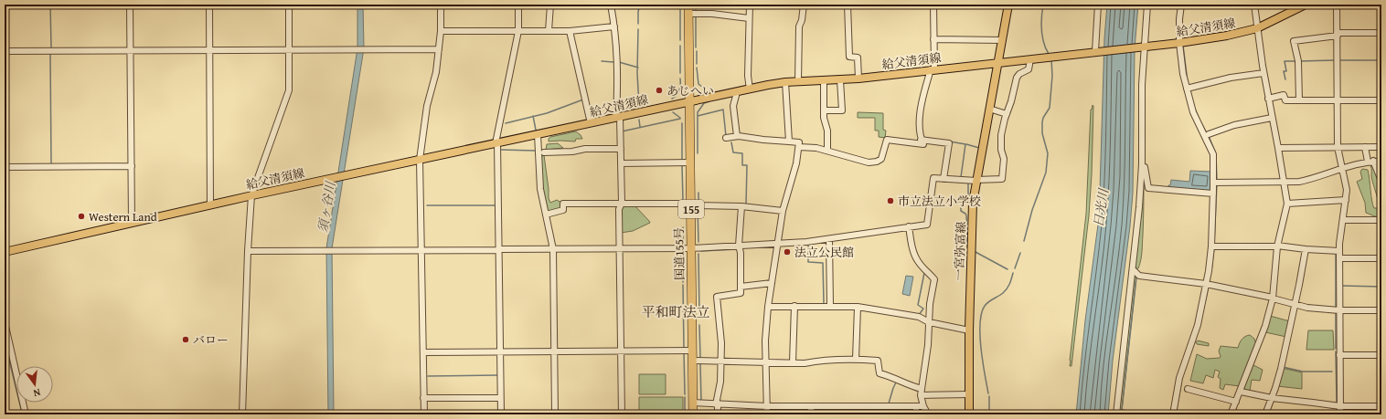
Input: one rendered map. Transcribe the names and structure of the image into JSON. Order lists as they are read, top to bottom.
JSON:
{
  "streets": {
    "highway": ["155", "国道155号"],
    "main road": ["給父清須線", "一宮弥富線"]
  },
  "crossings": [
    ["給父清須線", "一宮弥富線"],
    ["給父清須線", "国道155号"]
  ],
  "districts": ["平和町法立"],
  "water": ["須ヶ谷川", "日光川"],
  "places": [
    "あじへい",
    "市立法立小学校",
    "Western Land",
    "法立公民館",
    "バロー"
  ],
  "north": "bottom"
}
